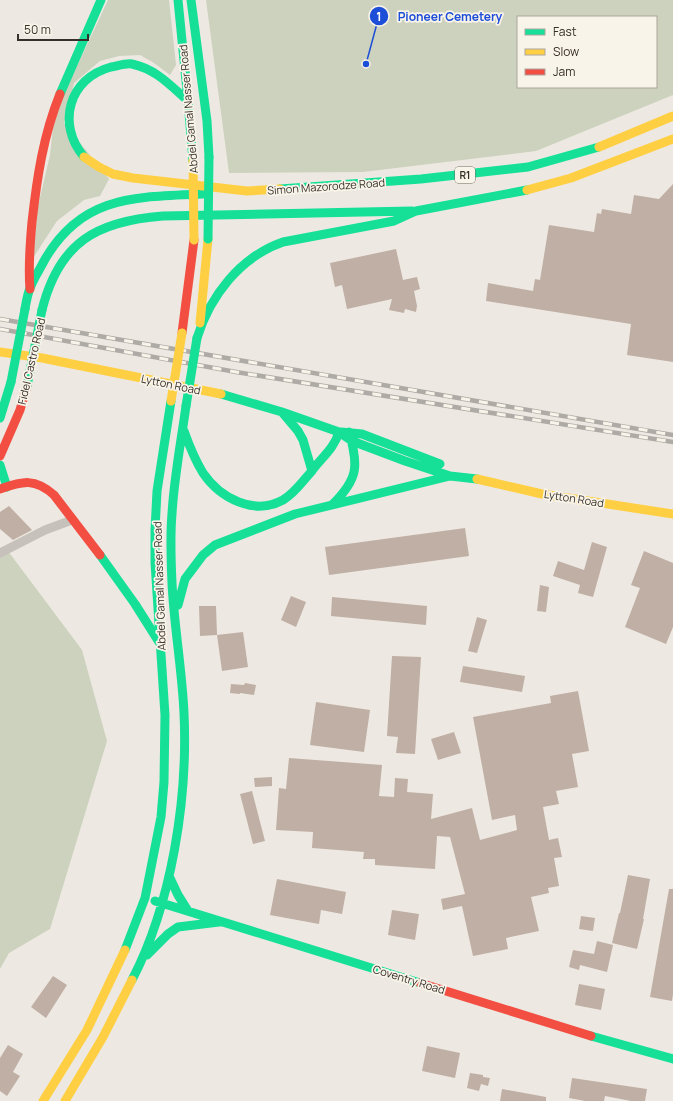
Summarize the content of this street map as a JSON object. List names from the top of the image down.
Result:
{
  "streets": {
    "main road": [
      "Abdel Gamal Nasser Road",
      "R1",
      "Simon Mazorodze Road",
      "Fidel Castro Road",
      "Lytton Road",
      "Coventry Road"
    ]
  },
  "crossings": [
    ["Abdel Gamal Nasser Road", "Coventry Road"],
    ["R1", "Fidel Castro Road"],
    ["Simon Mazorodze Road", "Fidel Castro Road"]
  ],
  "places": ["Pioneer Cemetery"],
  "legend": ["Fast", "Slow", "Jam"],
  "scale_bar": "50 m"
}
